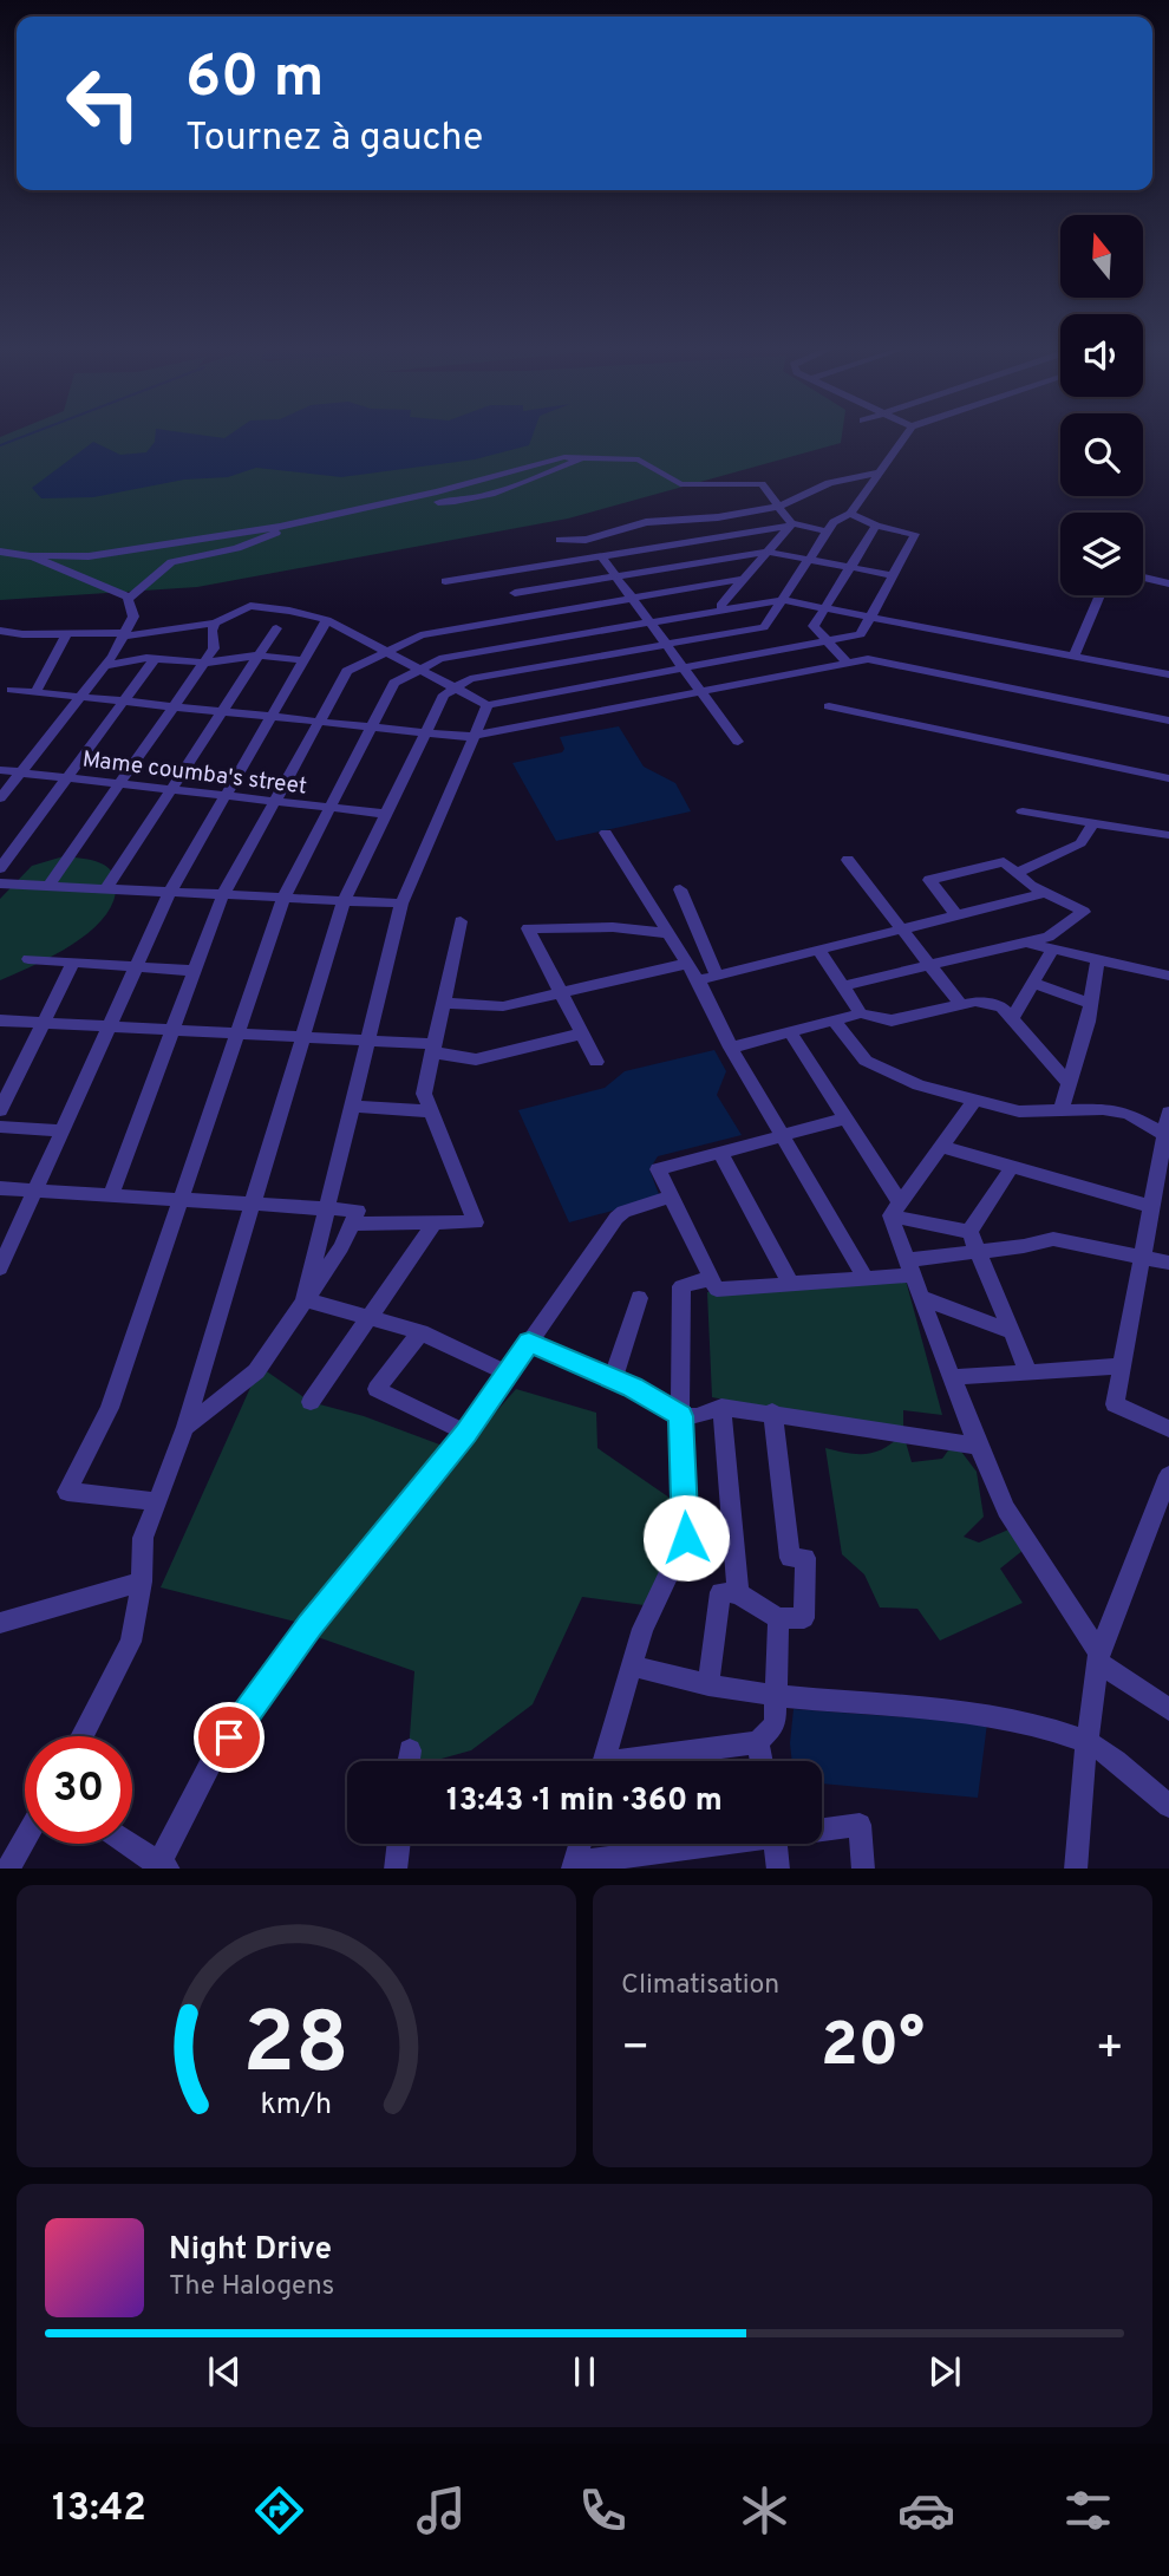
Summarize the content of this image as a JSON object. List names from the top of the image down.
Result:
{
  "streets": {
    "street": ["Mame coumba's street"]
  },
  "north": "top",
  "page": {
    "turn": ["60 m", "Tournez à gauche"],
    "limit": "30",
    "trip": "13:43 · 1 min · 360 m",
    "tile": "Climatisation",
    "heat": ["−", "20°", "+"],
    "song": ["Night Drive", "The Halogens"],
    "tabs": "13:42",
    "gauge": ["28", "km/h"]
  }
}
